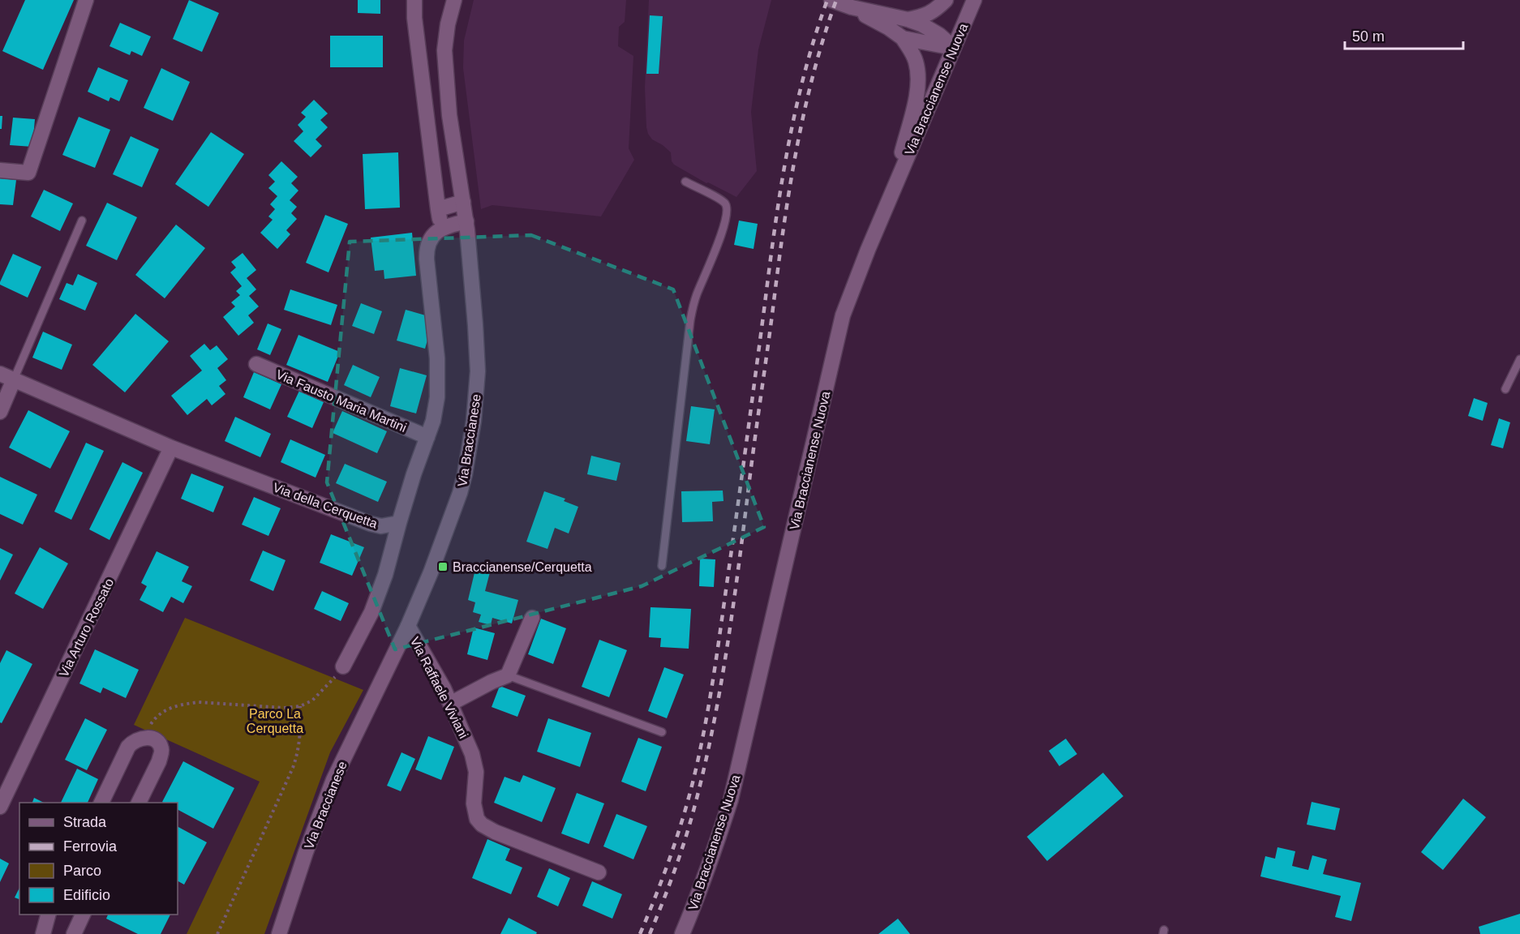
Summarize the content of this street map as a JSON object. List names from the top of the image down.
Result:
{
  "streets": {
    "street": [
      "Via Braccianense Nuova",
      "Via Fausto Maria Martini",
      "Via Braccianese",
      "Via della Cerquetta",
      "Via Arturo Rossato",
      "Via Raffaele Viviani"
    ]
  },
  "crossings": [
    ["Via Braccianese", "Via Raffaele Viviani"],
    ["Via della Cerquetta", "Via Arturo Rossato"]
  ],
  "parks": ["Parco La Cerquetta"],
  "places": {
    "transit": ["Braccianense/Cerquetta"]
  },
  "legend": [
    "Strada",
    "Ferrovia",
    "Parco",
    "Edificio"
  ],
  "scale_bar": "50 m"
}
